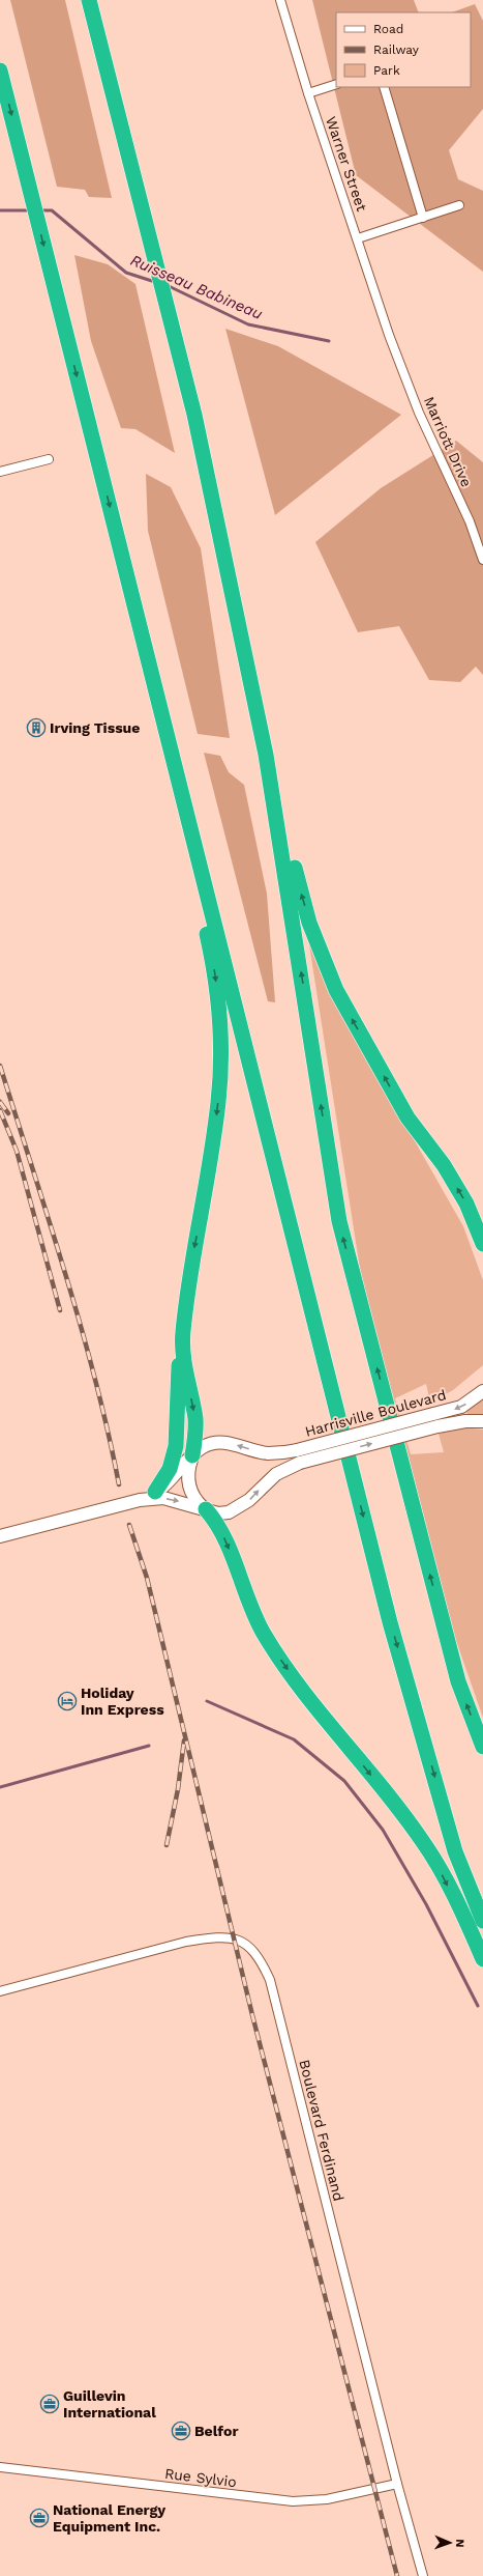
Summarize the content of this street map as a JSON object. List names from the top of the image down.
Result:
{
  "streets": {
    "main road": ["Harrisville Boulevard"],
    "street": [
      "Warner Street",
      "Marriott Drive",
      "Boulevard Ferdinand",
      "Rue Sylvio"
    ]
  },
  "crossings": [
    ["Warner Street", "Marriott Drive"],
    ["Boulevard Ferdinand", "Rue Sylvio"]
  ],
  "water": ["Ruisseau Babineau"],
  "places": {
    "building": ["Irving Tissue"],
    "hotel": ["Holiday Inn Express"],
    "office": ["Guillevin International", "Belfor", "National Energy Equipment Inc."]
  },
  "legend": ["Road", "Railway", "Park"],
  "north": "right"
}
